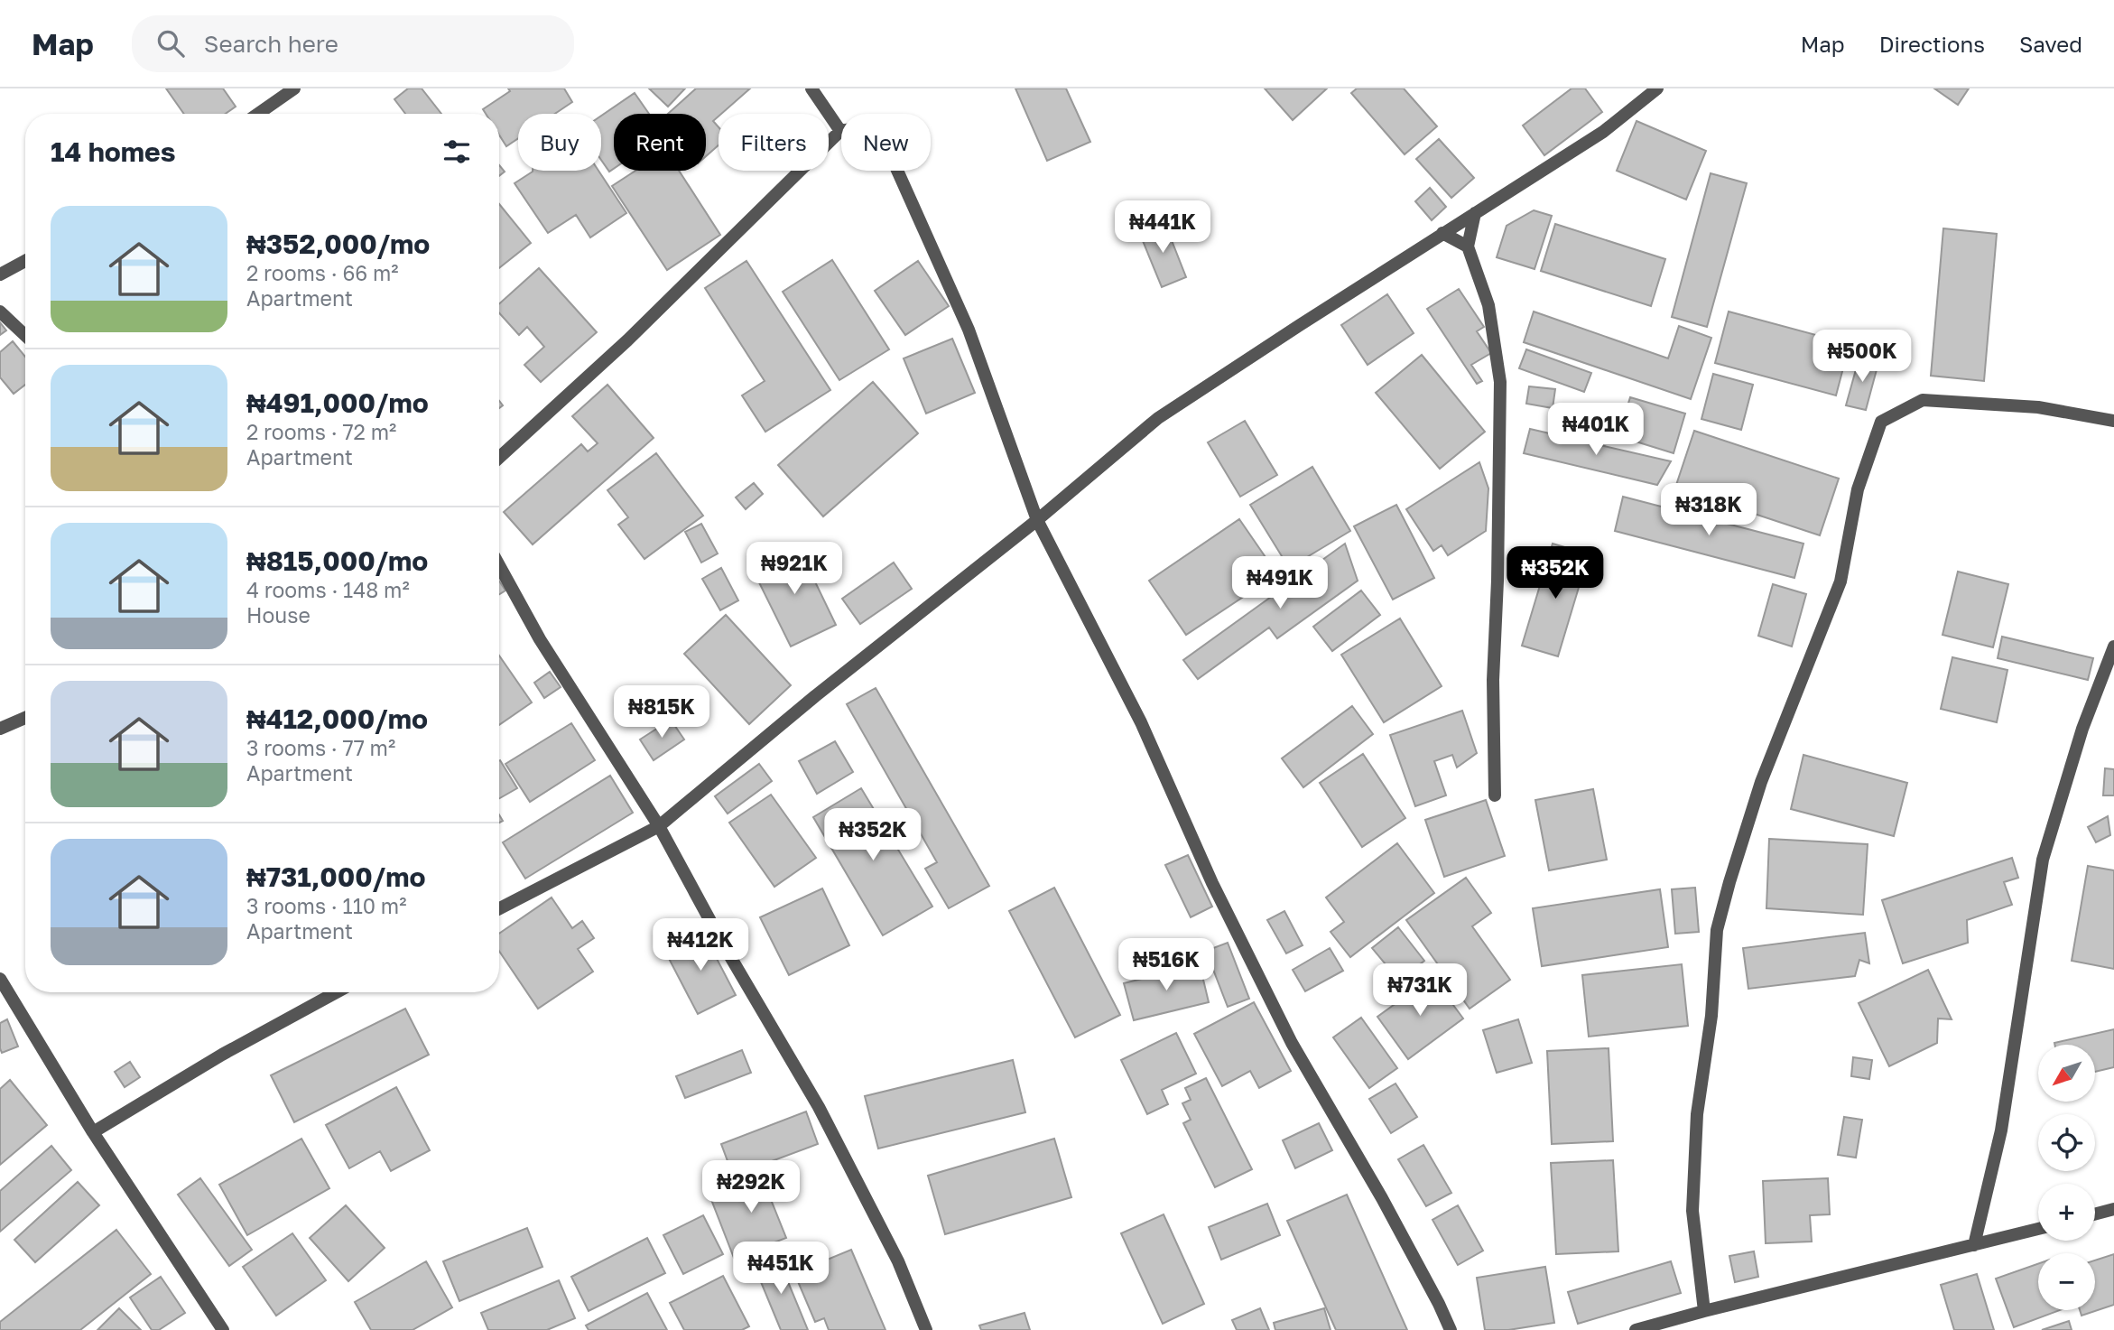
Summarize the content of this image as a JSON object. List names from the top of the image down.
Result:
{
  "north": "bottom left",
  "page": {
    "header": "Map",
    "search": "Search here",
    "nav": ["Map", "Directions", "Saved"],
    "chip": [
      "Buy",
      "Rent",
      "Filters",
      "New"
    ],
    "heading": "14 homes",
    "list": [
      {
        "name": "₦352,000/mo",
        "note": "2 rooms · 66 m² · Apartment"
      },
      {
        "name": "₦491,000/mo",
        "note": "2 rooms · 72 m² · Apartment"
      },
      {
        "name": "₦815,000/mo",
        "note": "4 rooms · 148 m² · House"
      },
      {
        "name": "₦412,000/mo",
        "note": "3 rooms · 77 m² · Apartment"
      },
      {
        "name": "₦731,000/mo",
        "note": "3 rooms · 110 m² · Apartment"
      }
    ],
    "price": [
      "₦441K",
      "₦500K",
      "₦401K",
      "₦318K",
      "₦921K",
      "₦352K",
      "₦491K",
      "₦815K",
      "₦352K",
      "₦412K",
      "₦516K",
      "₦731K",
      "₦292K",
      "₦451K"
    ],
    "map_buttons": ["+", "−"]
  }
}
